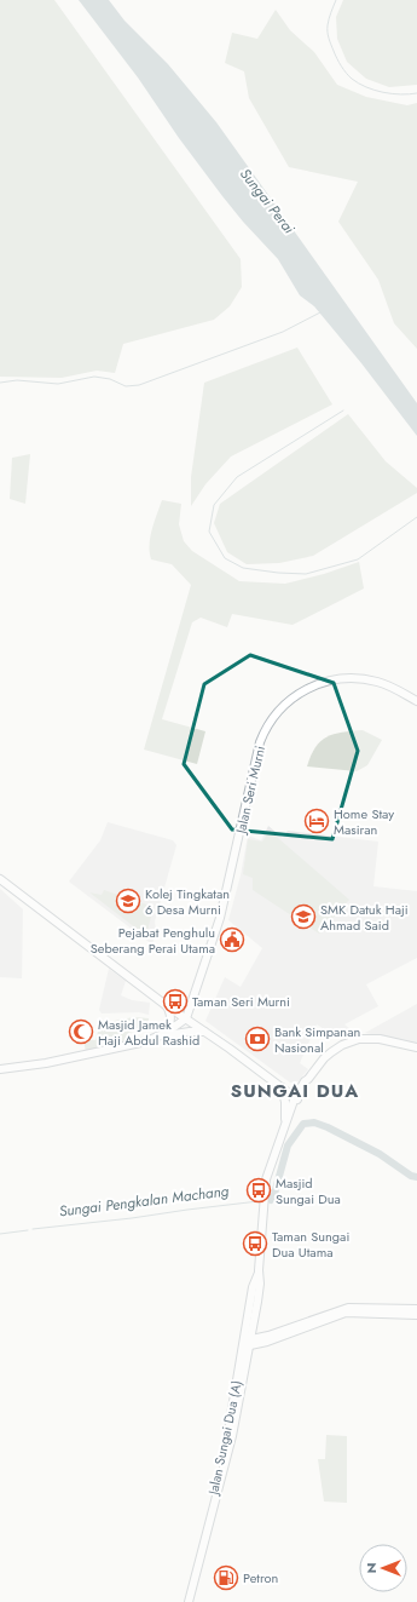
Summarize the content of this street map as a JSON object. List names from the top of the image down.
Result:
{
  "streets": {
    "main road": ["Jalan Seri Murni", "Jalan Sungai Dua (A)"]
  },
  "districts": ["SUNGAI DUA"],
  "water": ["Sungai Perai", "Sungai Pengkalan Machang"],
  "places": {
    "hotel": ["Home Stay Masiran"],
    "school or university": ["Kolej Tingkatan 6 Desa Murni", "SMK Datuk Haji Ahmad Said"],
    "public building": ["Pejabat Penghulu Seberang Perai Utama"],
    "bus stop": ["Taman Seri Murni", "Masjid Sungai Dua", "Taman Sungai Dua Utama"],
    "mosque": ["Masjid Jamek Haji Abdul Rashid"],
    "bank": ["Bank Simpanan Nasional"],
    "fuel station": ["Petron"]
  },
  "north": "left"
}
